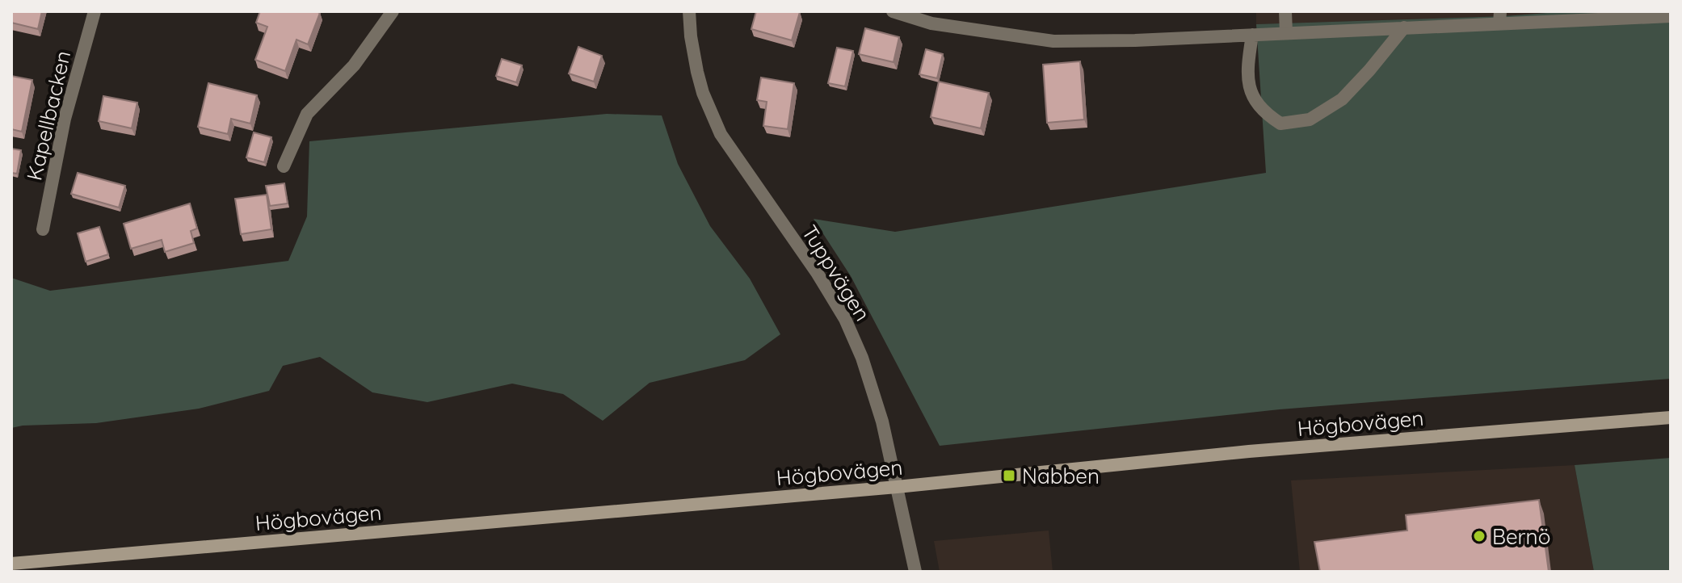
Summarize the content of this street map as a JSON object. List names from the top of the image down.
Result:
{
  "streets": {
    "main road": ["Högbovägen"],
    "street": ["Kapellbacken", "Tuppvägen"]
  },
  "crossings": [
    ["Tuppvägen", "Högbovägen"]
  ],
  "places": {
    "transit": ["Nabben"],
    "other": ["Bernö"]
  }
}
